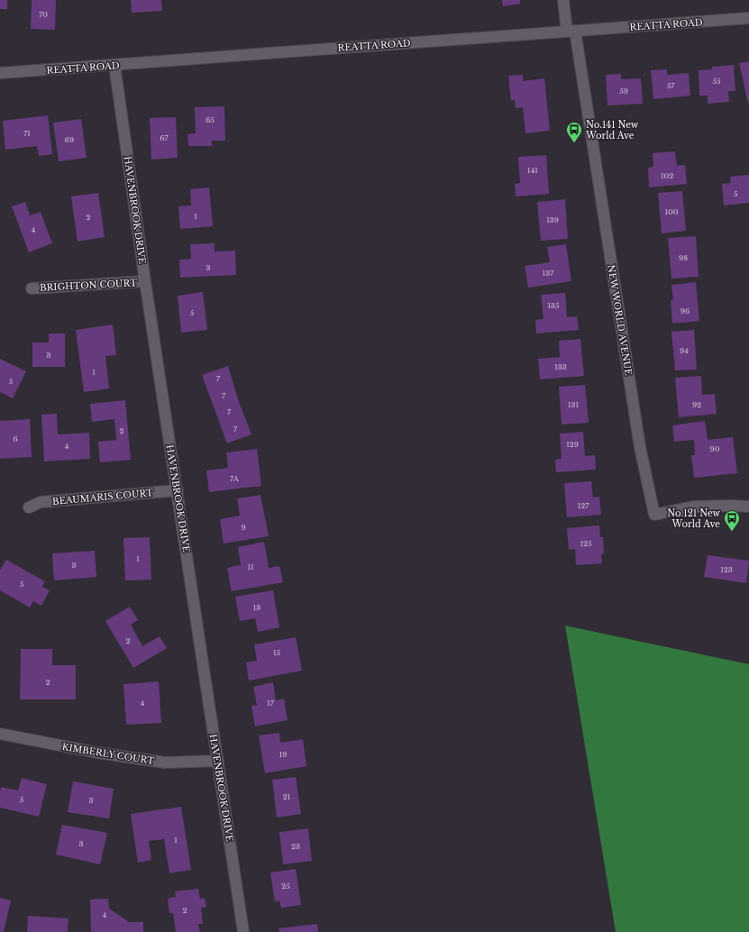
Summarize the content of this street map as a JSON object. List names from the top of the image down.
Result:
{
  "streets": {
    "street": [
      "REATTA ROAD",
      "HAVENBROOK DRIVE",
      "BRIGHTON COURT",
      "NEW WORLD AVENUE",
      "BEAUMARIS COURT",
      "KIMBERLY COURT"
    ]
  },
  "crossings": [
    ["REATTA ROAD", "HAVENBROOK DRIVE"],
    ["REATTA ROAD", "NEW WORLD AVENUE"],
    ["HAVENBROOK DRIVE", "BRIGHTON COURT"],
    ["HAVENBROOK DRIVE", "BEAUMARIS COURT"],
    ["HAVENBROOK DRIVE", "KIMBERLY COURT"]
  ],
  "places": {
    "bus stop": ["No.141 New World Ave", "No.121 New World Ave"]
  },
  "house_numbers": [
    "70",
    "55",
    "57",
    "59",
    "65",
    "71",
    "67",
    "69",
    "141",
    "102",
    "5",
    "100",
    "1",
    "2",
    "139",
    "4",
    "98",
    "3",
    "137",
    "135",
    "96",
    "5",
    "94",
    "3",
    "133",
    "1",
    "7",
    "5",
    "7",
    "131",
    "92",
    "7",
    "7",
    "2",
    "6",
    "129",
    "4",
    "90",
    "7A",
    "127",
    "9",
    "125",
    "1",
    "3",
    "11",
    "123",
    "5",
    "13",
    "2",
    "15",
    "2",
    "4",
    "17",
    "19",
    "21",
    "5",
    "3",
    "1",
    "3",
    "23",
    "25",
    "2",
    "4"
  ]
}
